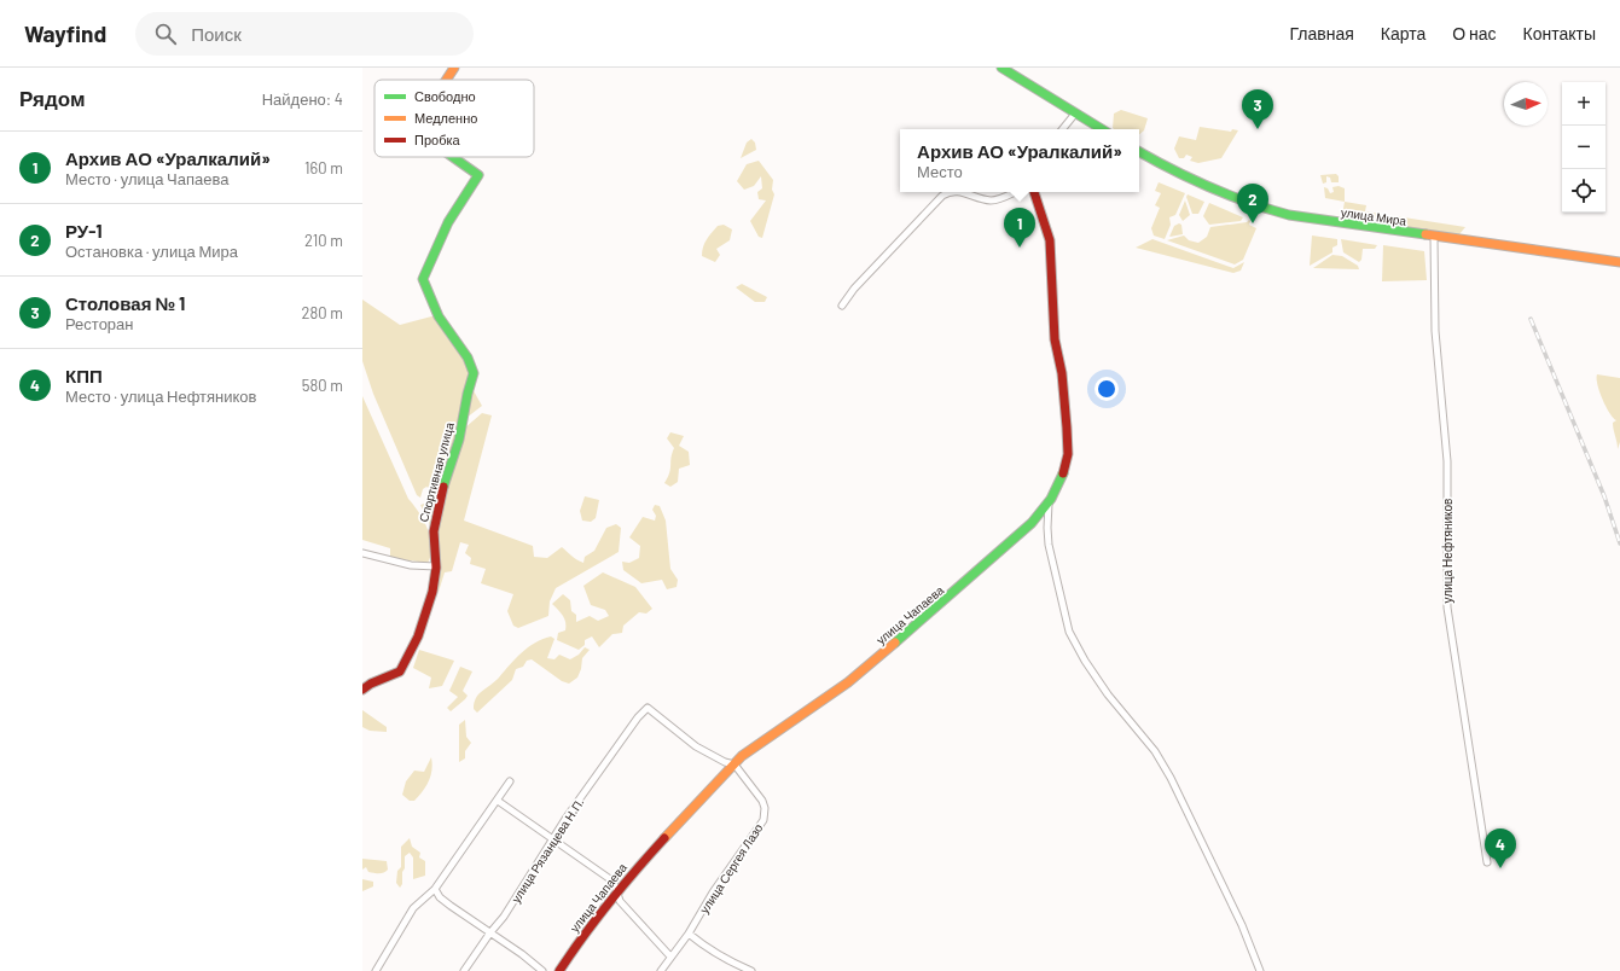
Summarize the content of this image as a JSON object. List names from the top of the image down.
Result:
{
  "streets": {
    "main road": ["улица Мира", "Спортивная улица", "улица Чапаева"],
    "street": ["улица Нефтяников", "улица Рязанцева Н.П.", "улица Сергея Лазо"]
  },
  "crossings": [
    ["улица Мира", "улица Нефтяников"],
    ["улица Чапаева", "улица Рязанцева Н.П."],
    ["улица Чапаева", "улица Сергея Лазо"],
    ["улица Рязанцева Н.П.", "улица Сергея Лазо"]
  ],
  "legend": ["Свободно", "Медленно", "Пробка"],
  "north": "right",
  "page": {
    "header": "Wayfind",
    "search": "Поиск",
    "nav": [
      "Главная",
      "Карта",
      "О нас",
      "Контакты"
    ],
    "heading": ["Рядом", "Найдено: 4"],
    "map_buttons": ["+", "−"],
    "pins": [
      "3",
      "2",
      "1",
      "4"
    ],
    "popup": ["Архив АО «Уралкалий»", "Место"],
    "list": [
      {
        "mark": "1",
        "name": "Архив АО «Уралкалий»",
        "note": "Место · улица Чапаева",
        "value": "160 m"
      },
      {
        "mark": "2",
        "name": "РУ-1",
        "note": "Остановка · улица Мира",
        "value": "210 m"
      },
      {
        "mark": "3",
        "name": "Столовая № 1",
        "note": "Ресторан",
        "value": "280 m"
      },
      {
        "mark": "4",
        "name": "КПП",
        "note": "Место · улица Нефтяников",
        "value": "580 m"
      }
    ]
  }
}
